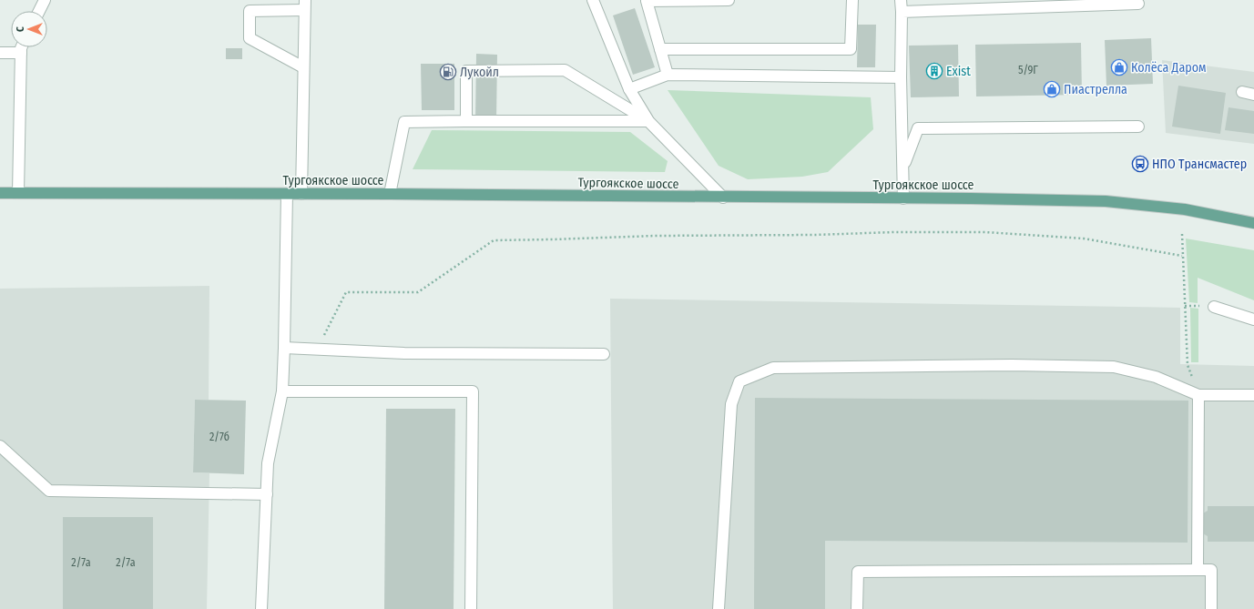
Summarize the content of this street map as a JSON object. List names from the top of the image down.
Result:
{
  "streets": {
    "main road": ["Тургоякское шоссе"]
  },
  "places": {
    "shop": ["Колёса Даром", "Пиастрелла"],
    "building": ["Exist"],
    "fuel station": ["Лукойл"],
    "bus stop": ["НПО Трансмастер"]
  },
  "house_numbers": [
    "5/9Г",
    "2/7б",
    "2/7а",
    "2/7а"
  ],
  "north": "left"
}
